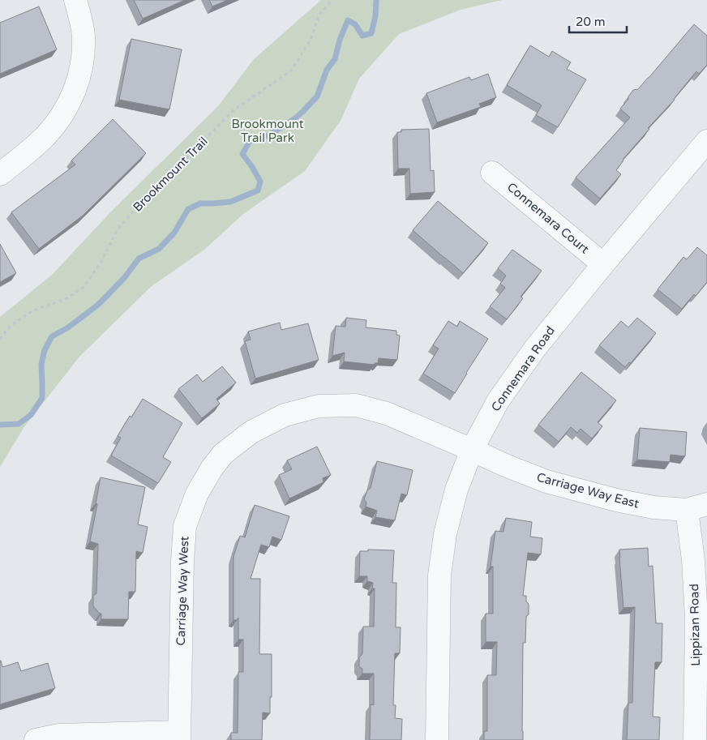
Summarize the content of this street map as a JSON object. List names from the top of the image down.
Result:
{
  "streets": {
    "street": [
      "Connemara Court",
      "Connemara Road",
      "Carriage Way East",
      "Carriage Way West",
      "Lippizan Road"
    ],
    "path": ["Brookmount Trail"]
  },
  "crossings": [
    ["Connemara Court", "Connemara Road"],
    ["Connemara Road", "Carriage Way East"],
    ["Connemara Road", "Carriage Way West"],
    ["Carriage Way East", "Carriage Way West"],
    ["Carriage Way East", "Lippizan Road"]
  ],
  "parks": ["Brookmount Trail Park"],
  "scale_bar": "20 m"
}
